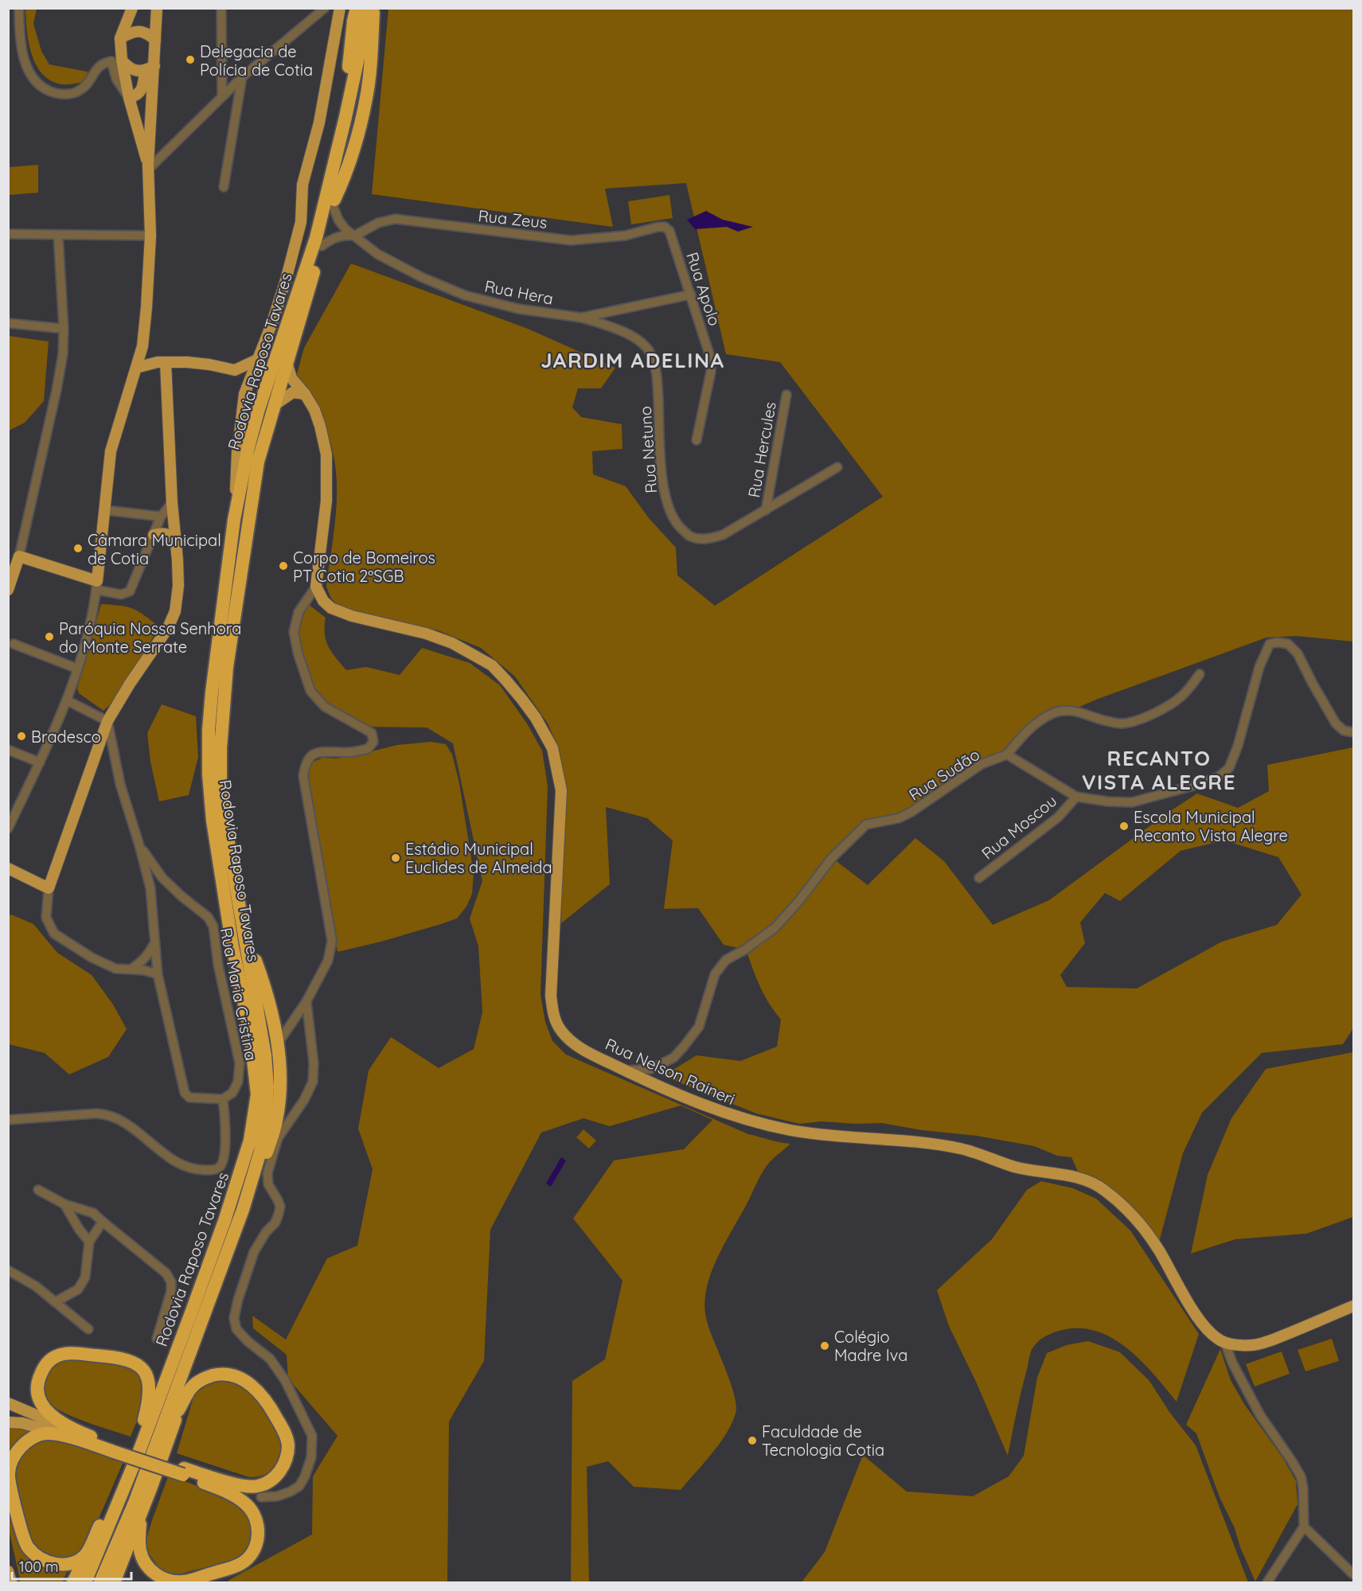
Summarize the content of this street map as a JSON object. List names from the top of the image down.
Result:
{
  "streets": {
    "highway": ["Rodovia Raposo Tavares"],
    "main road": ["Rua Nelson Raineri"],
    "street": [
      "Rua Zeus",
      "Rua Apolo",
      "Rua Hera",
      "Rua Netuno",
      "Rua Hercules",
      "Rua Sudão",
      "Rua Moscou",
      "Rua Maria Cristina"
    ]
  },
  "crossings": [
    ["Rua Zeus", "Rua Apolo"],
    ["Rua Zeus", "Rua Hera"],
    ["Rua Apolo", "Rua Hera"],
    ["Rua Hera", "Rodovia Raposo Tavares"],
    ["Rua Hera", "Rua Netuno"],
    ["Rua Netuno", "Rua Hercules"],
    ["Rua Sudão", "Rua Nelson Raineri"]
  ],
  "districts": ["JARDIM ADELINA", "RECANTO VISTA ALEGRE"],
  "places": [
    "Delegacia de Polícia de Cotia",
    "Câmara Municipal de Cotia",
    "Corpo de Bomeiros PT Cotia 2ºSGB",
    "Paróquia Nossa Senhora do Monte Serrate",
    "Bradesco",
    "Escola Municipal Recanto Vista Alegre",
    "Estádio Municipal Euclides de Almeida",
    "Colégio Madre Iva",
    "Faculdade de Tecnologia Cotia"
  ],
  "scale_bar": "100 m"
}
